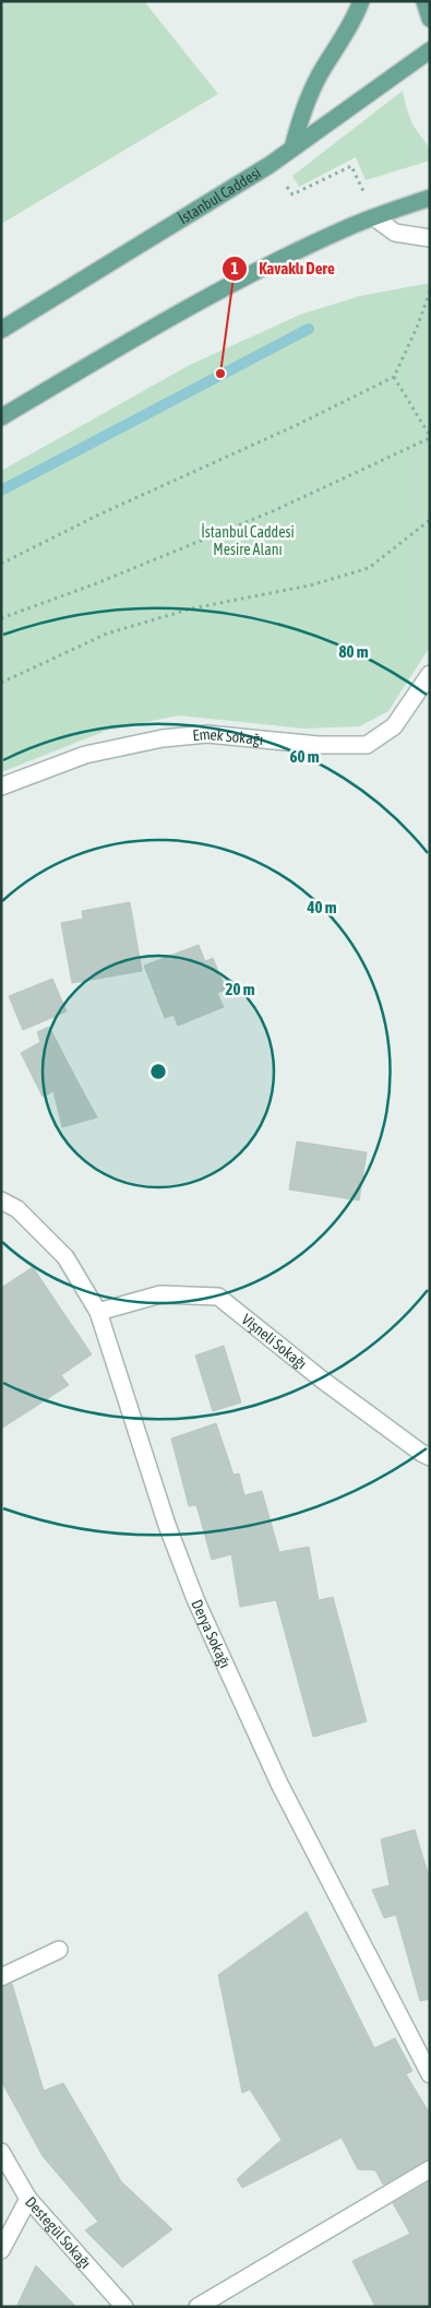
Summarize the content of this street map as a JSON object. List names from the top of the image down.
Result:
{
  "streets": {
    "main road": ["İstanbul Caddesi"],
    "street": [
      "Emek Sokağı",
      "Vişneli Sokağı",
      "Derya Sokağı",
      "Destegül Sokağı"
    ]
  },
  "crossings": [
    ["Vişneli Sokağı", "Derya Sokağı"]
  ],
  "parks": ["İstanbul Caddesi Mesire Alanı"],
  "places": ["Kavaklı Dere"],
  "rings": [
    "80 m",
    "60 m",
    "40 m",
    "20 m"
  ]
}
